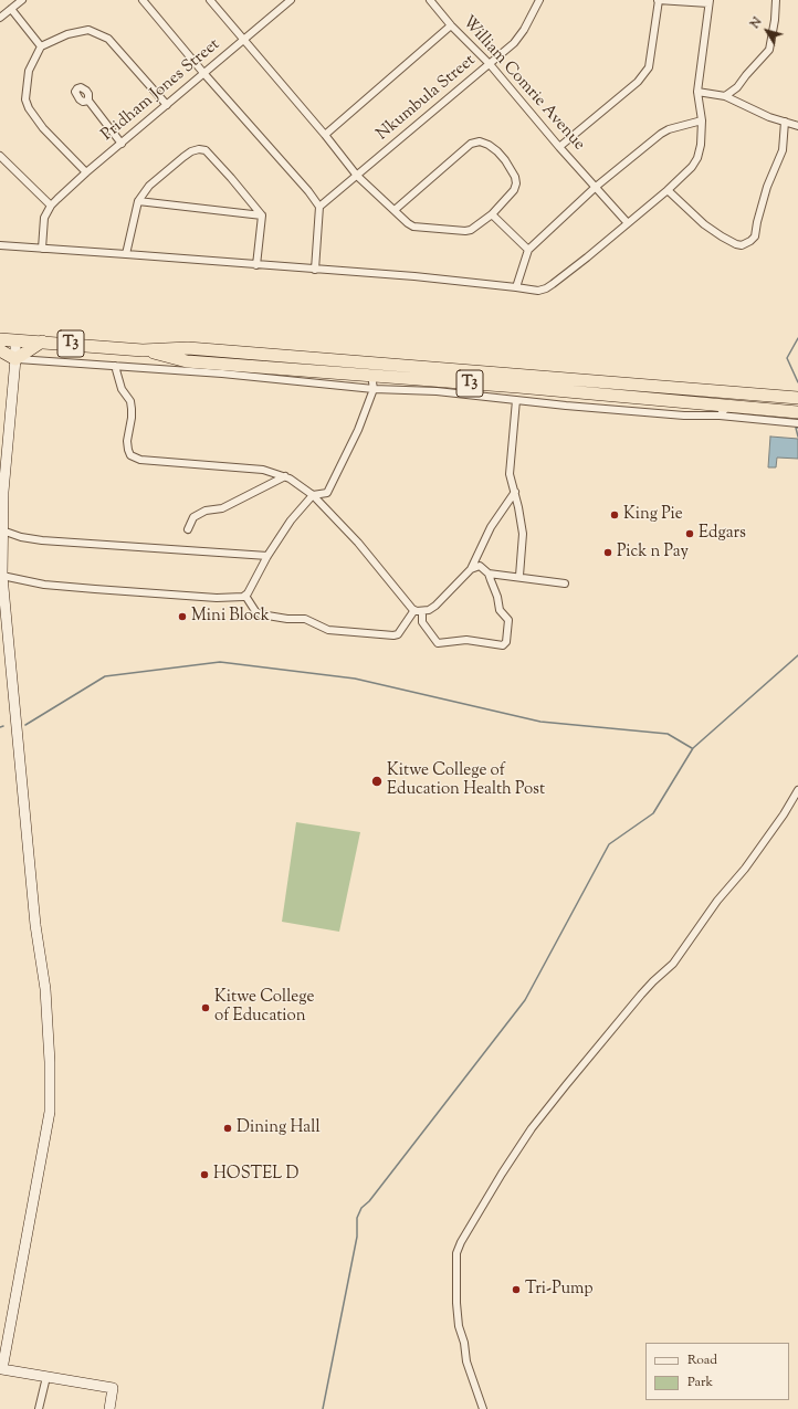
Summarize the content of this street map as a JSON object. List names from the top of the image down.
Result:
{
  "streets": {
    "highway": ["T3"],
    "street": ["William Comrie Avenue", "Pridham Jones Street", "Nkumbula Street"]
  },
  "crossings": [
    ["William Comrie Avenue", "Nkumbula Street"]
  ],
  "places": [
    "King Pie",
    "Edgars",
    "Pick n Pay",
    "Mini Block",
    "Kitwe College of Education Health Post",
    "Kitwe College of Education",
    "Dining Hall",
    "HOSTEL D",
    "Tri-Pump"
  ],
  "legend": ["Road", "Park"],
  "north": "top left"
}
